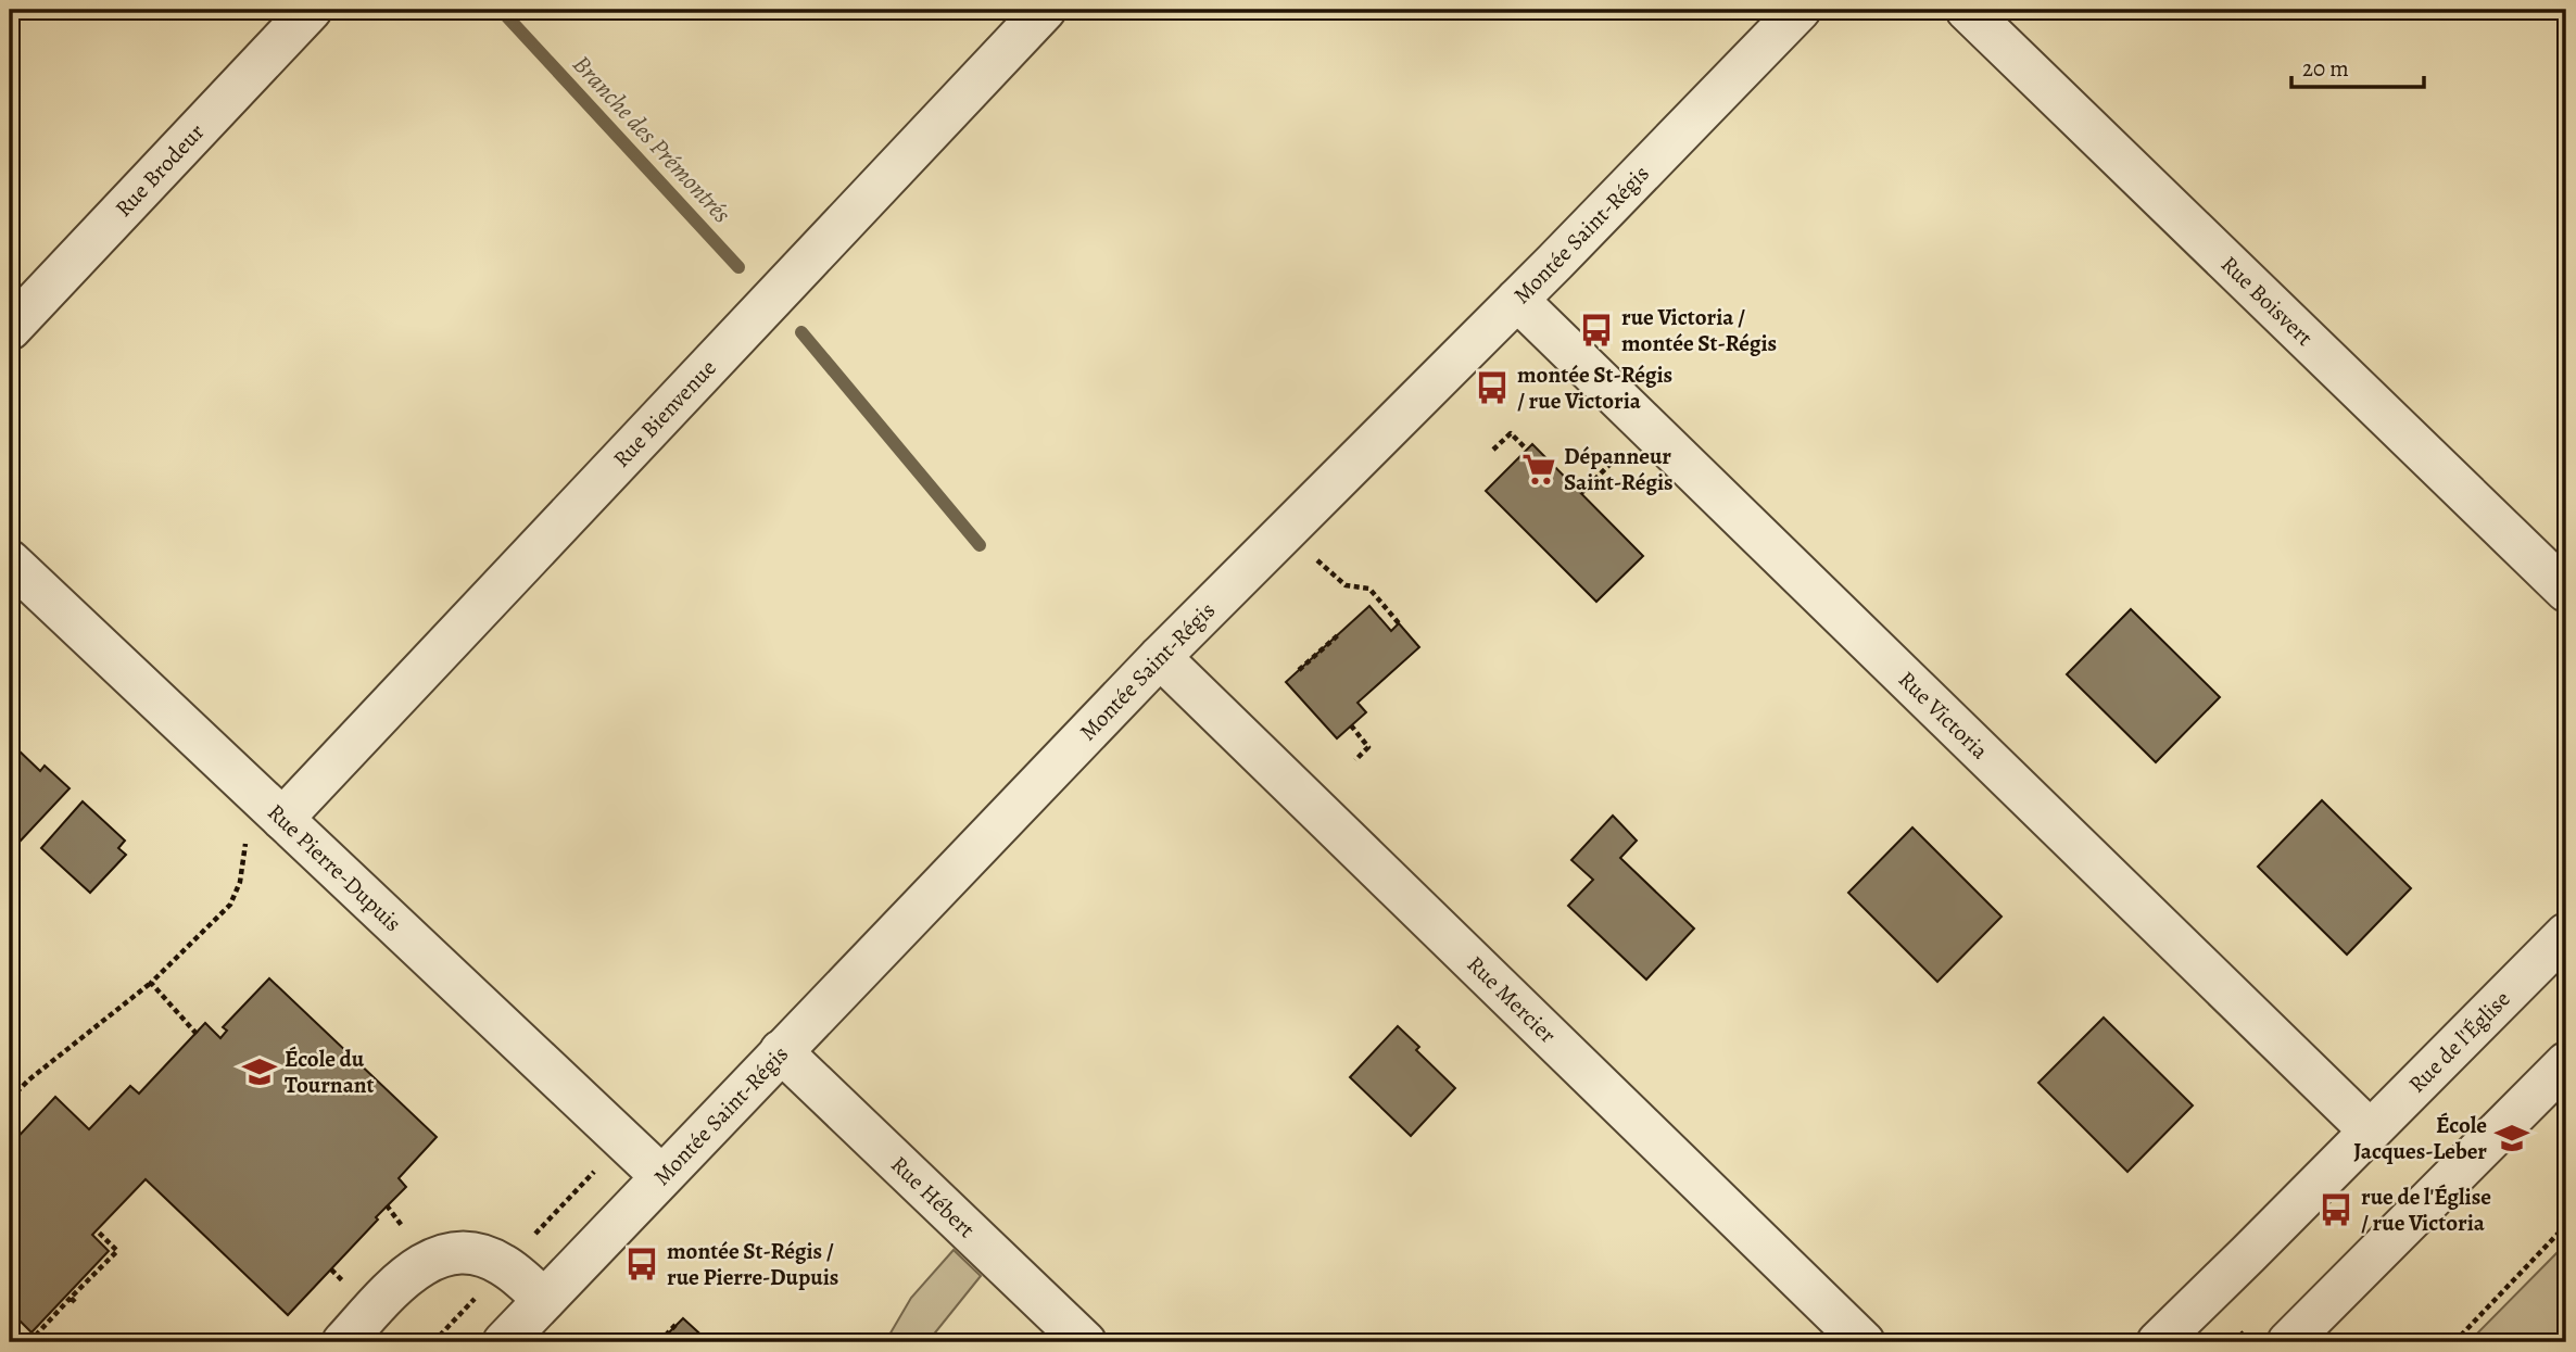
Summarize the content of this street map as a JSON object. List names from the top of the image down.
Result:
{
  "streets": {
    "street": [
      "Rue Brodeur",
      "Montée Saint-Régis",
      "Rue Boisvert",
      "Rue Bienvenue",
      "Rue Victoria",
      "Rue Pierre-Dupuis",
      "Rue Mercier",
      "Rue de l'Église",
      "Rue Hébert"
    ]
  },
  "crossings": [
    ["Montée Saint-Régis", "Rue Victoria"],
    ["Montée Saint-Régis", "Rue Pierre-Dupuis"],
    ["Montée Saint-Régis", "Rue Mercier"],
    ["Montée Saint-Régis", "Rue Hébert"],
    ["Rue Bienvenue", "Rue Pierre-Dupuis"],
    ["Rue Victoria", "Rue de l'Église"]
  ],
  "water": ["Branche des Prémontrés"],
  "places": {
    "bus stop": [
      "rue Victoria / montée St-Régis",
      "montée St-Régis / rue Victoria",
      "rue de l'Église / rue Victoria",
      "montée St-Régis / rue Pierre-Dupuis"
    ],
    "supermarket": ["Dépanneur Saint-Régis"],
    "school or university": ["École du Tournant", "École Jacques-Leber"]
  },
  "scale_bar": "20 m"
}
